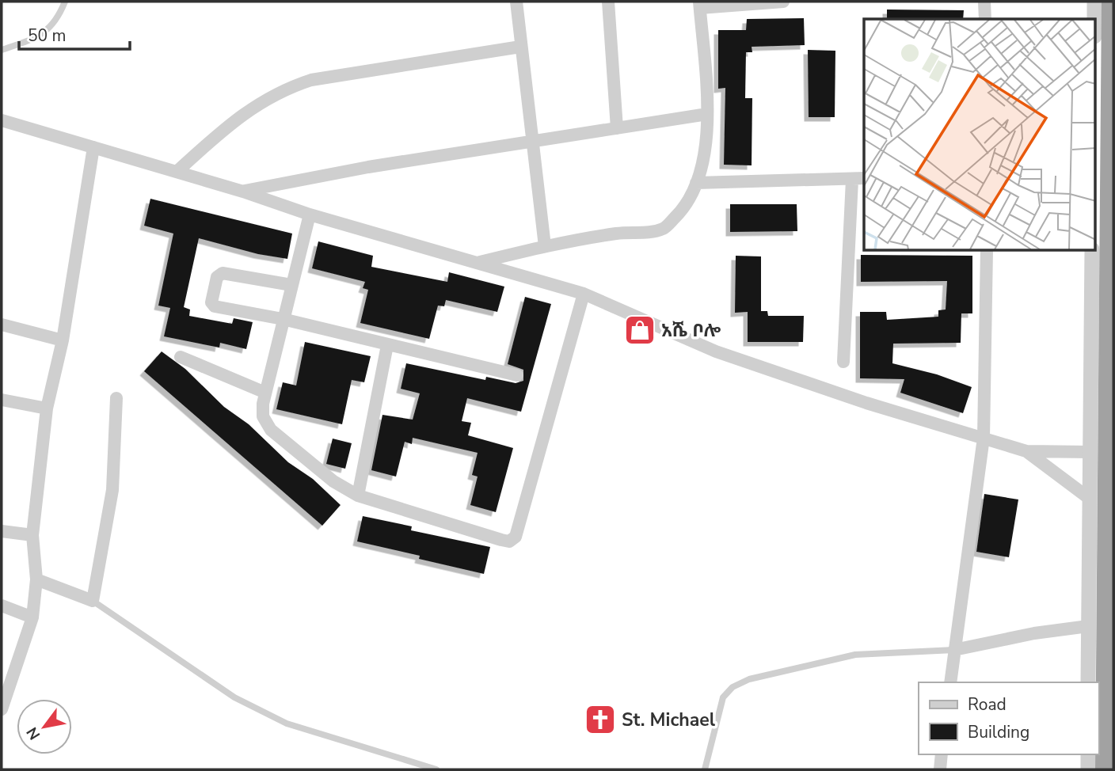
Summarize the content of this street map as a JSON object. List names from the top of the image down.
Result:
{
  "places": {
    "shop": ["አሼ ቦሎ"],
    "church": ["St. Michael"]
  },
  "legend": ["Road", "Building"],
  "scale_bar": "50 m",
  "north": "bottom left"
}
